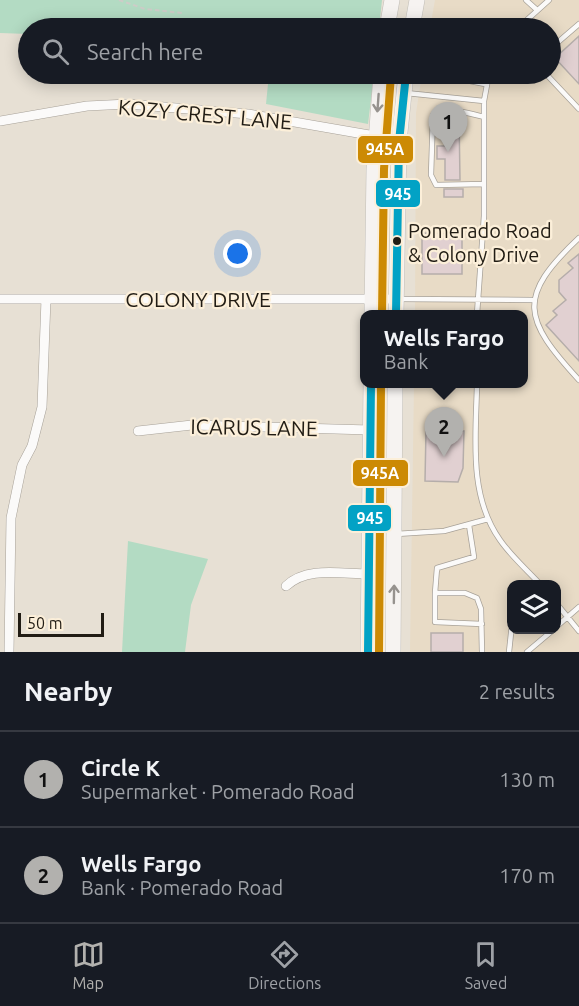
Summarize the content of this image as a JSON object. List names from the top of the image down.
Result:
{
  "streets": {
    "street": ["KOZY CREST LANE", "COLONY DRIVE", "ICARUS LANE"]
  },
  "places": ["Pomerado Road & Colony Drive"],
  "lines": ["transit line 945", "transit line 945A"],
  "scale_bar": "50 m",
  "page": {
    "search": "Search here",
    "pins": ["1", "2"],
    "popup": ["Wells Fargo", "Bank"],
    "scale": "50 m",
    "heading": ["Nearby", "2 results"],
    "list": [
      {
        "mark": "1",
        "name": "Circle K",
        "note": "Supermarket · Pomerado Road",
        "value": "130 m"
      },
      {
        "mark": "2",
        "name": "Wells Fargo",
        "note": "Bank · Pomerado Road",
        "value": "170 m"
      }
    ],
    "nav": ["Map", "Directions", "Saved"]
  }
}
